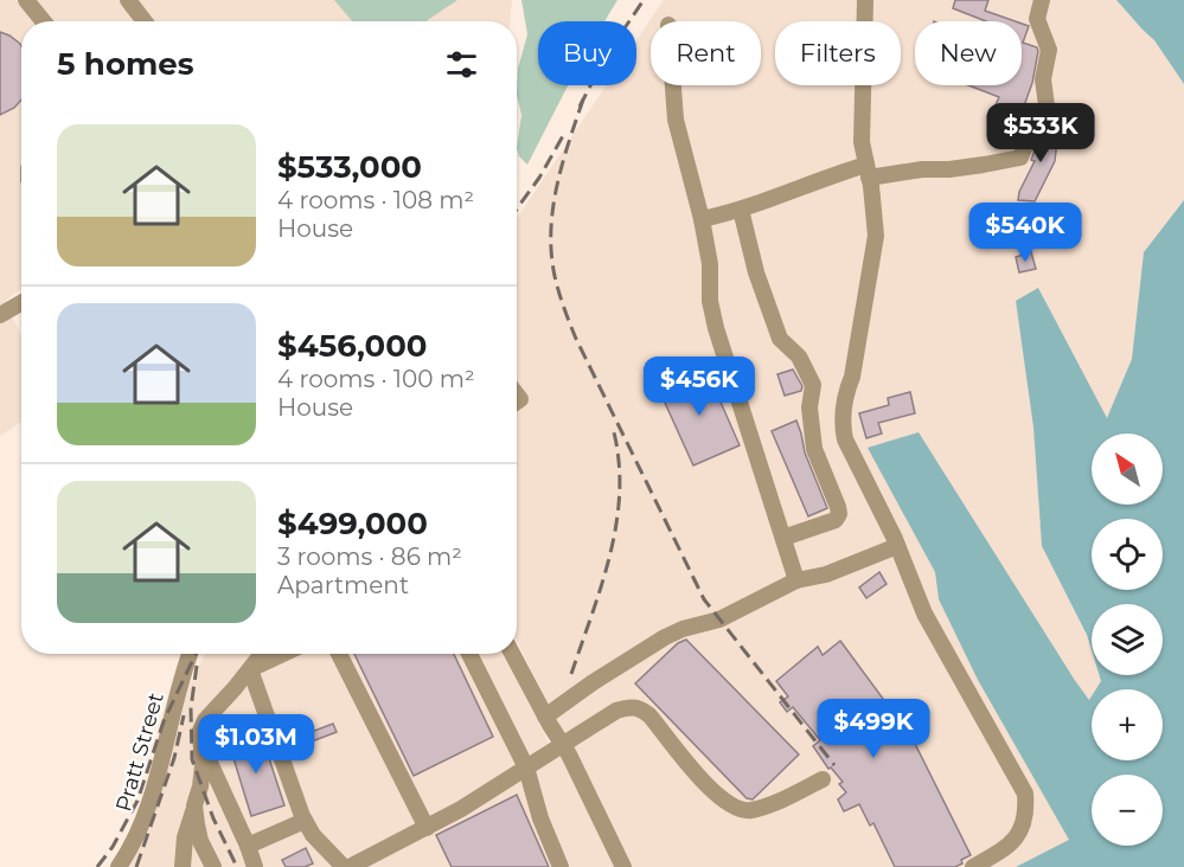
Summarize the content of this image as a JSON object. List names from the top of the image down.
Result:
{
  "streets": {
    "street": ["Pratt Street"]
  },
  "north": "top left",
  "page": {
    "chip": [
      "Buy",
      "Rent",
      "Filters",
      "New"
    ],
    "heading": "5 homes",
    "price": [
      "$533K",
      "$540K",
      "$456K",
      "$499K",
      "$1.03M"
    ],
    "list": [
      {
        "name": "$533,000",
        "note": "4 rooms · 108 m² · House"
      },
      {
        "name": "$456,000",
        "note": "4 rooms · 100 m² · House"
      },
      {
        "name": "$499,000",
        "note": "3 rooms · 86 m² · Apartment"
      }
    ],
    "map_buttons": ["+", "−"]
  }
}
